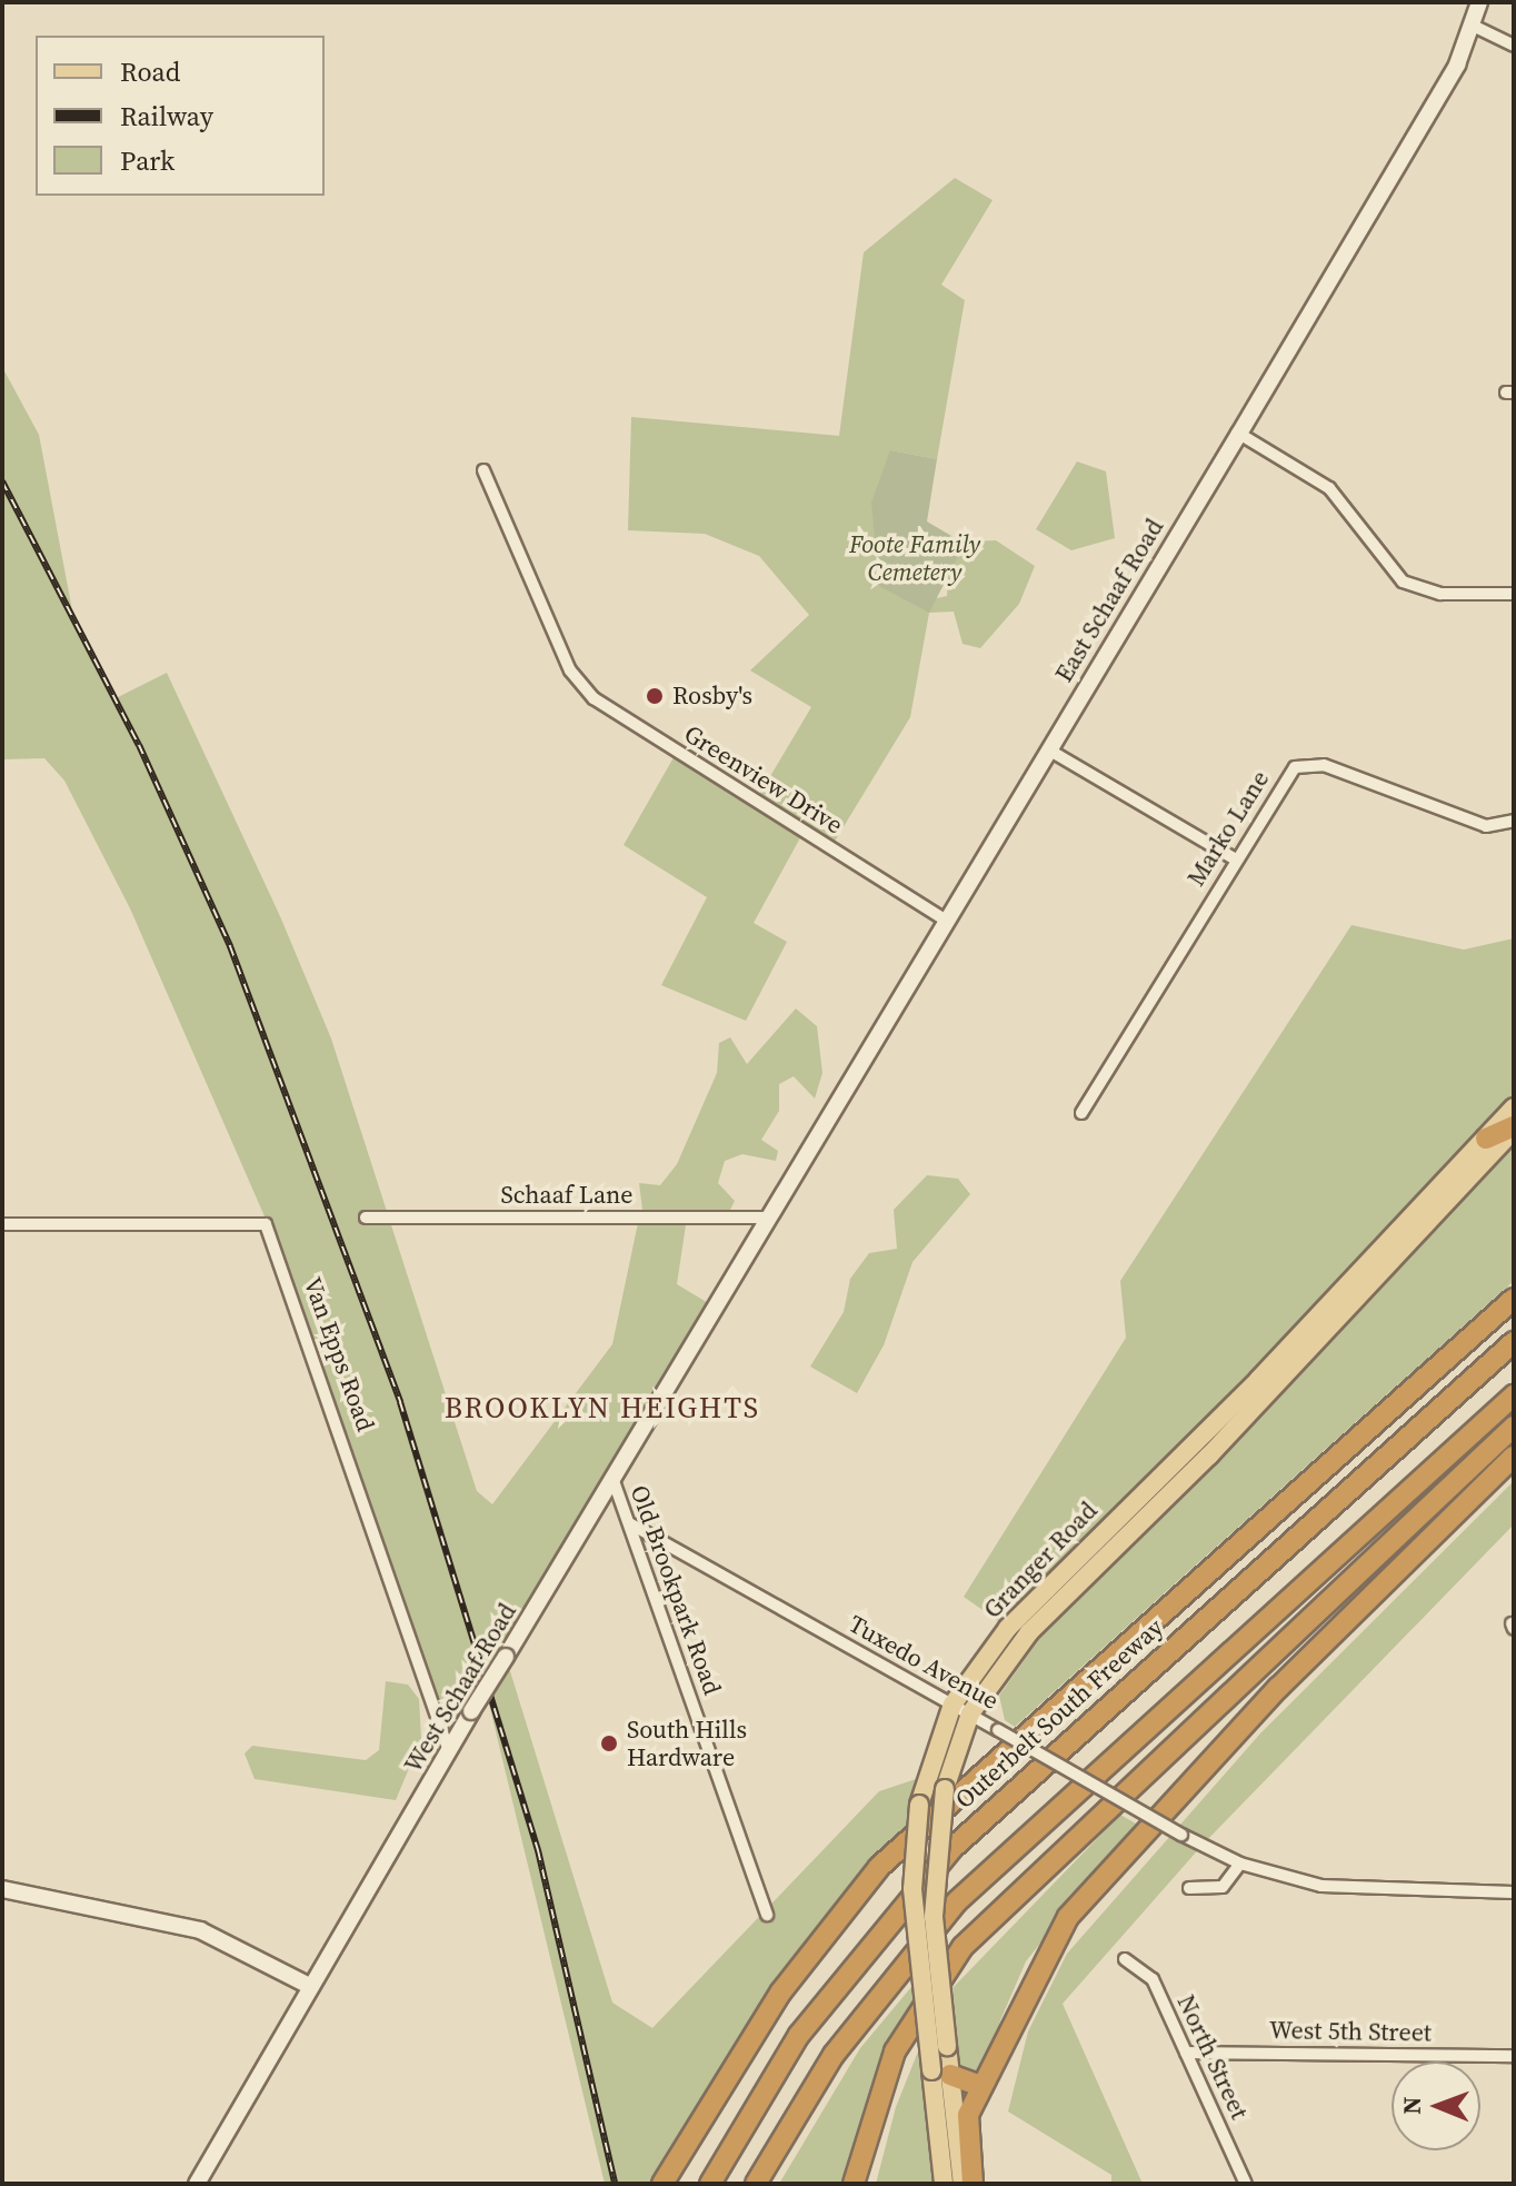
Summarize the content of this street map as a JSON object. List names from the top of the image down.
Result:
{
  "streets": {
    "highway": ["Outerbelt South Freeway"],
    "main road": ["Granger Road"],
    "street": [
      "East Schaaf Road",
      "Greenview Drive",
      "Marko Lane",
      "Schaaf Lane",
      "Van Epps Road",
      "Old Brookpark Road",
      "Tuxedo Avenue",
      "West Schaaf Road",
      "West 5th Street",
      "North Street"
    ]
  },
  "crossings": [
    ["East Schaaf Road", "Greenview Drive"],
    ["East Schaaf Road", "Schaaf Lane"],
    ["East Schaaf Road", "West Schaaf Road"],
    ["Schaaf Lane", "West Schaaf Road"],
    ["Van Epps Road", "West Schaaf Road"],
    ["Granger Road", "Tuxedo Avenue"],
    ["Old Brookpark Road", "Tuxedo Avenue"],
    ["Old Brookpark Road", "West Schaaf Road"],
    ["West 5th Street", "North Street"]
  ],
  "districts": ["BROOKLYN HEIGHTS"],
  "parks": ["Foote Family Cemetery"],
  "places": ["Rosby's", "South Hills Hardware"],
  "legend": ["Road", "Railway", "Park"],
  "north": "left"
}
